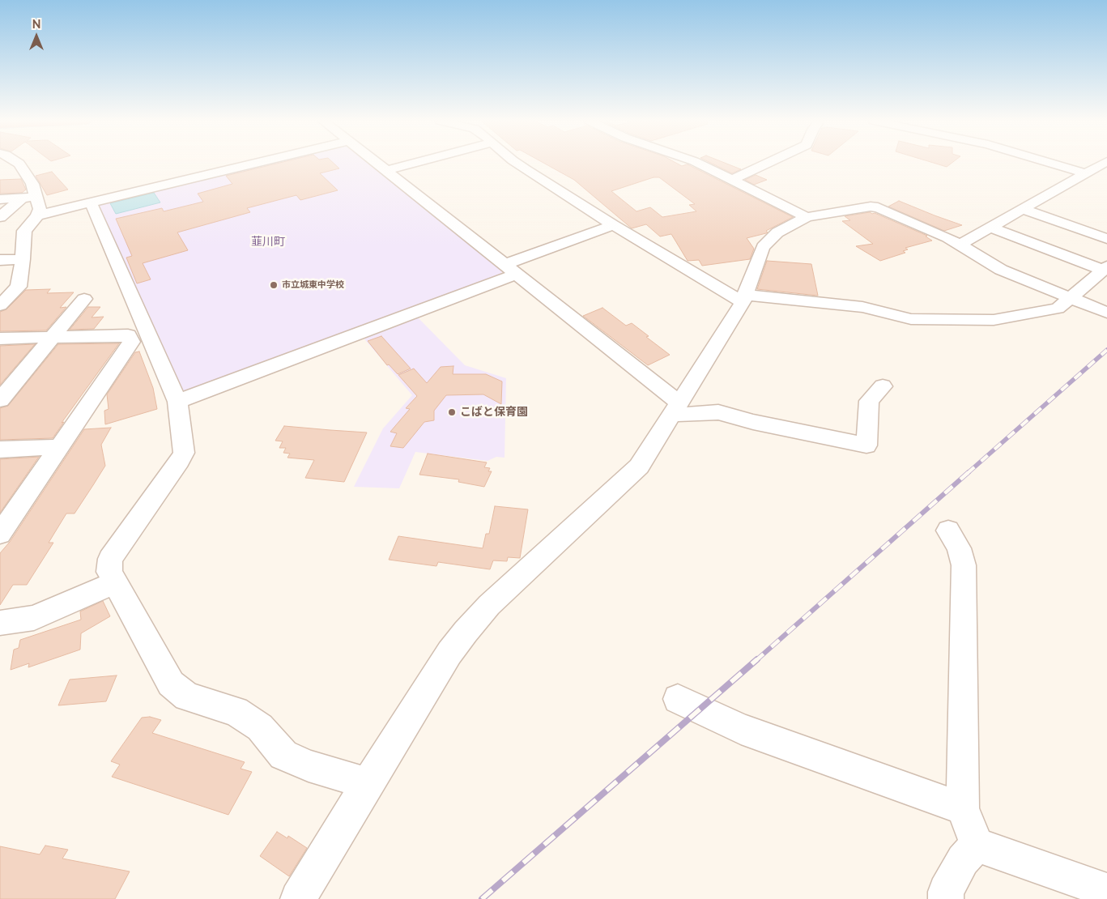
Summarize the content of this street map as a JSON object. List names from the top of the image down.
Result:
{
  "districts": ["韮川町"],
  "places": ["市立城東中学校", "こばと保育園"],
  "north": "top"
}
